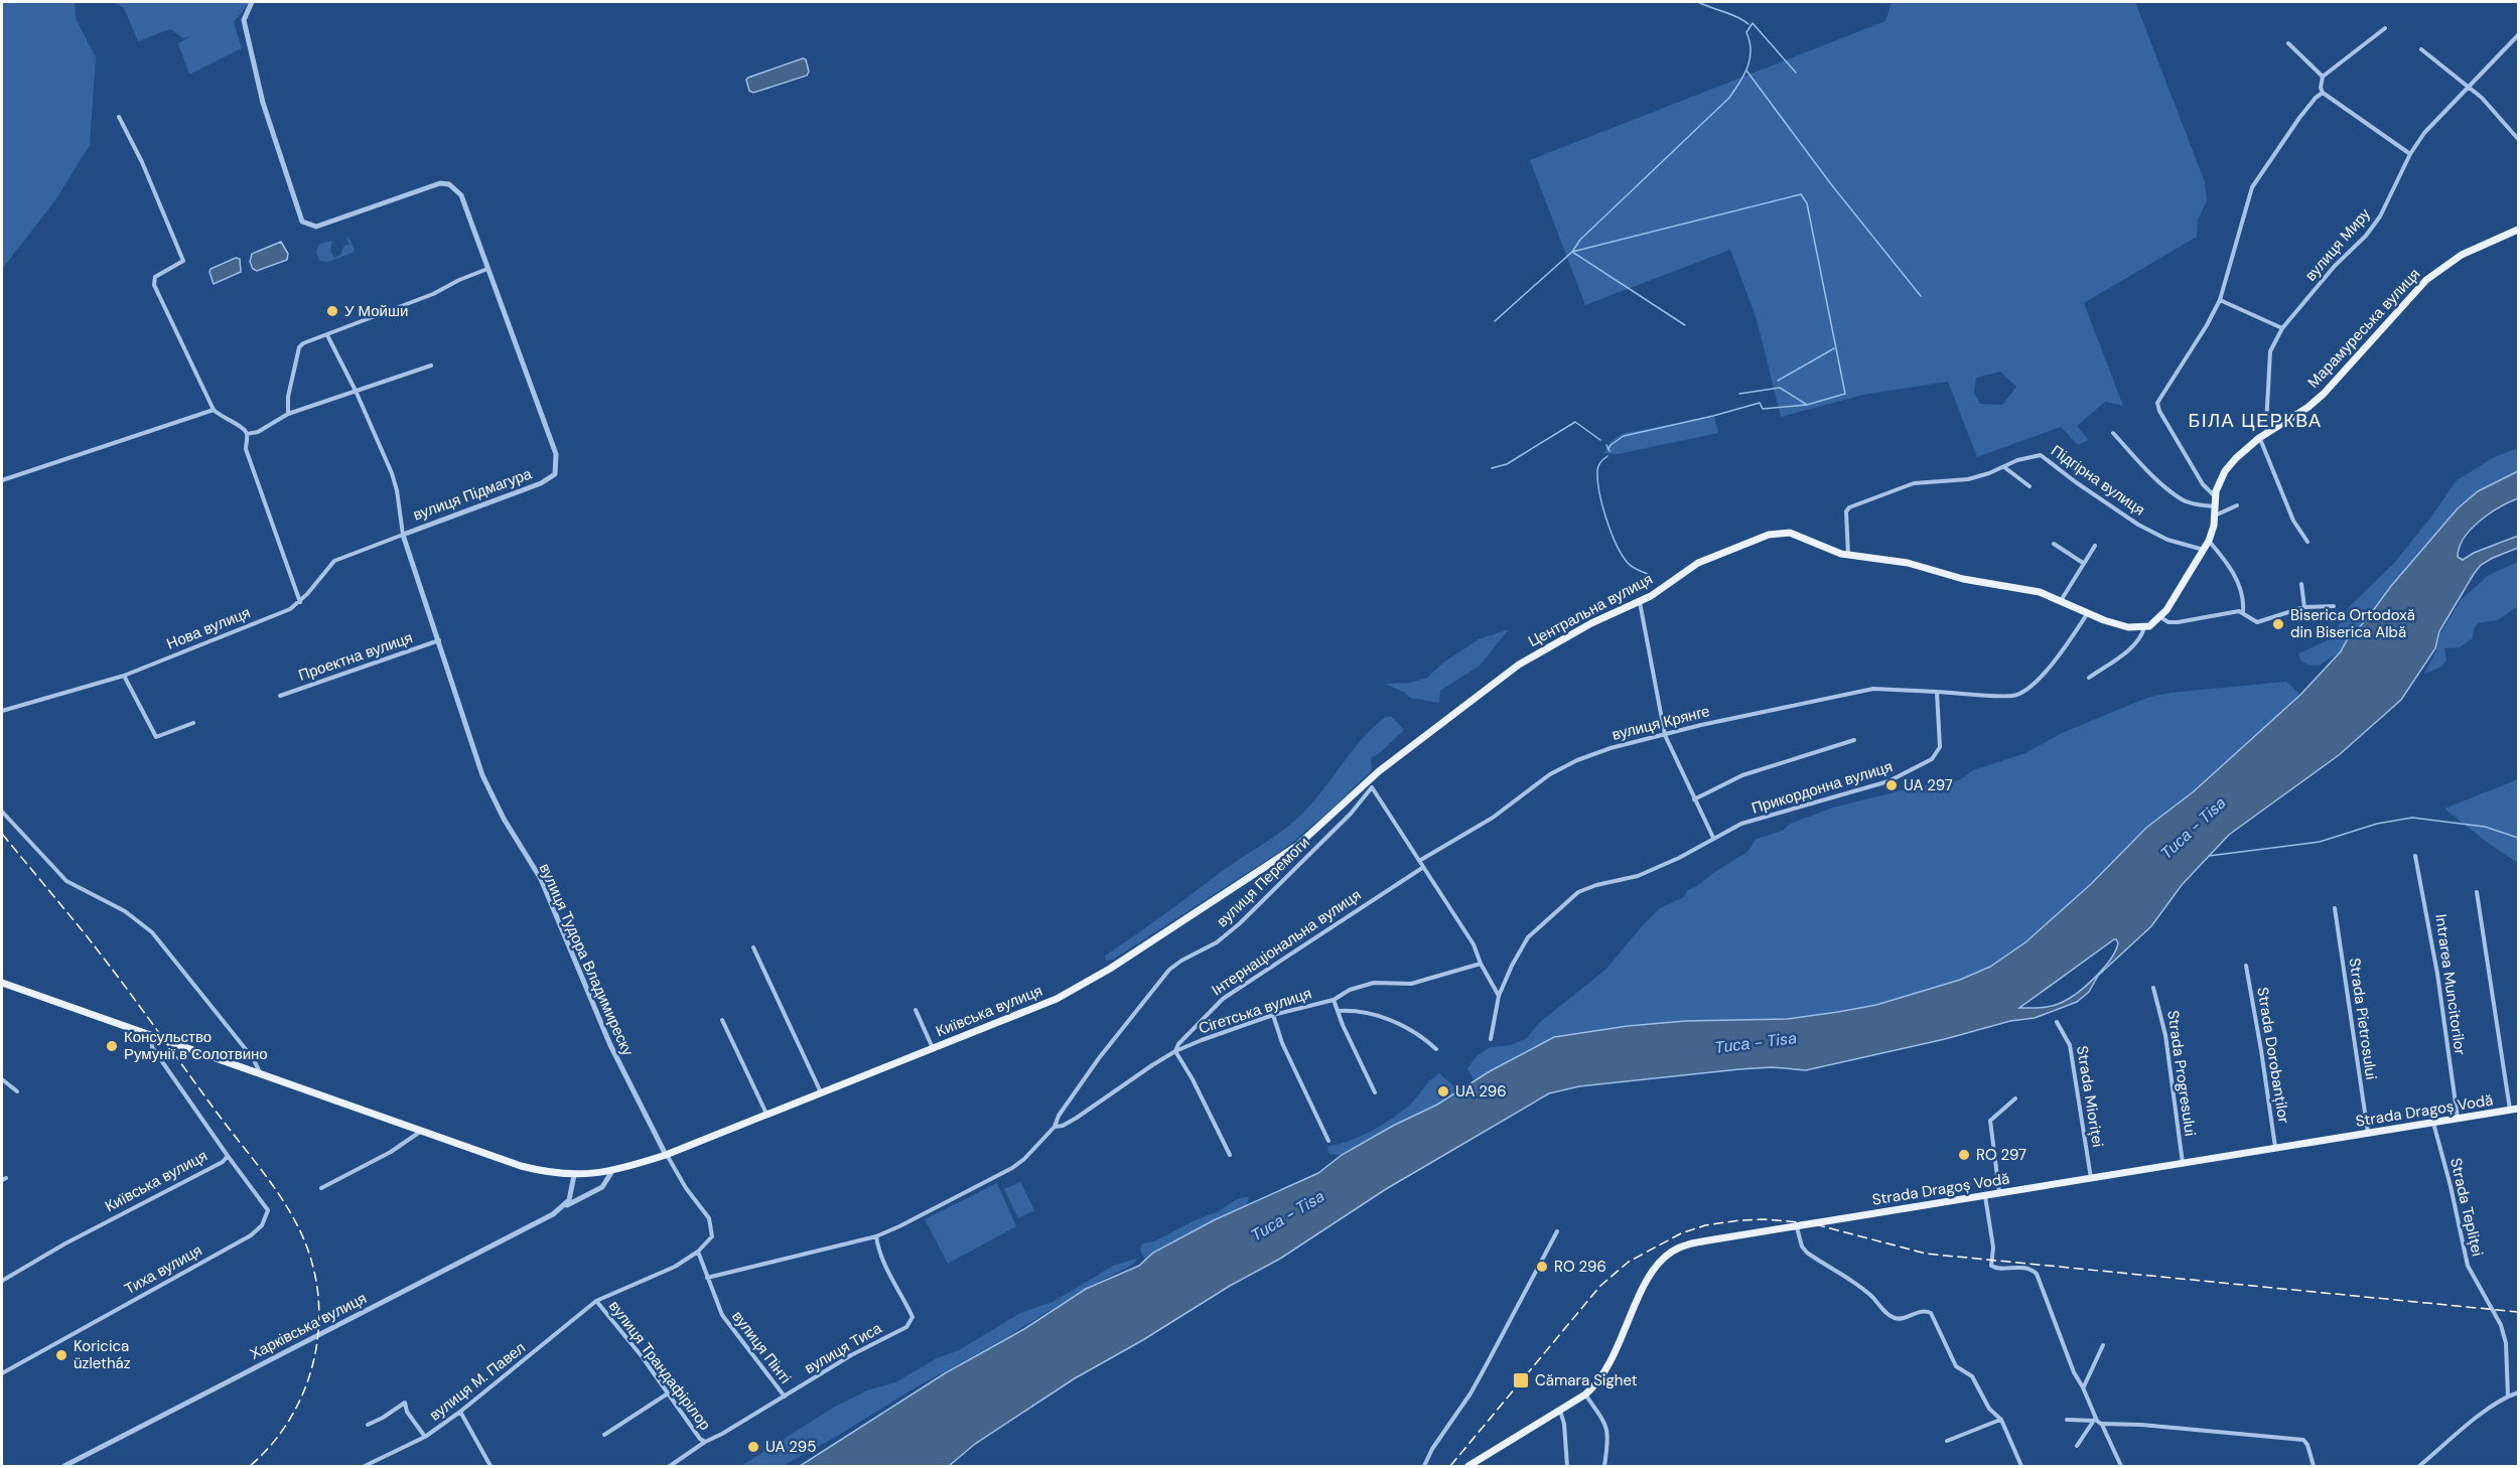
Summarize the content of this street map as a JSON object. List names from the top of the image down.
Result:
{
  "streets": {
    "main road": [
      "Марамуреська вулиця",
      "Центральна вулиця",
      "Київська вулиця",
      "Strada Dragoș Vodă"
    ],
    "street": [
      "вулиця Миру",
      "Підгірна вулиця",
      "вулиця Підмагура",
      "Нова вулиця",
      "Проектна вулиця",
      "вулиця Крянге",
      "Прикордонна вулиця",
      "вулиця Перемоги",
      "Інтернаціональна вулиця",
      "вулиця Тудора Владимиреску",
      "Intrarea Muncitorilor",
      "Сігетська вулиця",
      "Strada Pietrosului",
      "Strada Dorobanților",
      "Strada Progresului",
      "Strada Mioriței",
      "Strada Tepliței",
      "Тиха вулиця",
      "Харківська вулиця",
      "вулиця Пінті",
      "вулиця Тиса",
      "вулиця Трандафірілор",
      "вулиця М. Павел"
    ]
  },
  "crossings": [
    ["вулиця Миру", "Марамуреська вулиця"],
    ["Марамуреська вулиця", "Підгірна вулиця"],
    ["Підгірна вулиця", "Центральна вулиця"],
    ["вулиця Підмагура", "Нова вулиця"],
    ["вулиця Підмагура", "вулиця Тудора Владимиреску"],
    ["Центральна вулиця", "вулиця Перемоги"],
    ["Центральна вулиця", "Київська вулиця"],
    ["Нова вулиця", "вулиця Тудора Владимиреску"],
    ["Проектна вулиця", "вулиця Тудора Владимиреску"],
    ["вулиця Крянге", "Прикордонна вулиця"],
    ["вулиця Перемоги", "Київська вулиця"],
    ["вулиця Перемоги", "Сігетська вулиця"],
    ["Інтернаціональна вулиця", "Сігетська вулиця"],
    ["вулиця Тудора Владимиреску", "Київська вулиця"],
    ["Intrarea Muncitorilor", "Strada Dragoș Vodă"],
    ["Київська вулиця", "Тиха вулиця"],
    ["Київська вулиця", "Харківська вулиця"],
    ["Strada Pietrosului", "Strada Dragoș Vodă"],
    ["Strada Dorobanților", "Strada Dragoș Vodă"],
    ["Strada Progresului", "Strada Dragoș Vodă"],
    ["Strada Mioriței", "Strada Dragoș Vodă"],
    ["Strada Dragoș Vodă", "Strada Tepliței"],
    ["вулиця Пінті", "вулиця Тиса"],
    ["вулиця Пінті", "вулиця М. Павел"],
    ["вулиця Тиса", "вулиця Трандафірілор"],
    ["вулиця Трандафірілор", "вулиця М. Павел"]
  ],
  "districts": ["БІЛА ЦЕРКВА"],
  "water": ["Тиса - Tisa"],
  "places": {
    "other": [
      "У Мойши",
      "Biserica Ortodoxă din Biserica Albă",
      "UA 297",
      "Консульство Румунії в Солотвино",
      "UA 296",
      "RO 297",
      "RO 296",
      "Koricica üzletház",
      "UA 295"
    ],
    "transit": ["Cămara Sighet"]
  }
}
